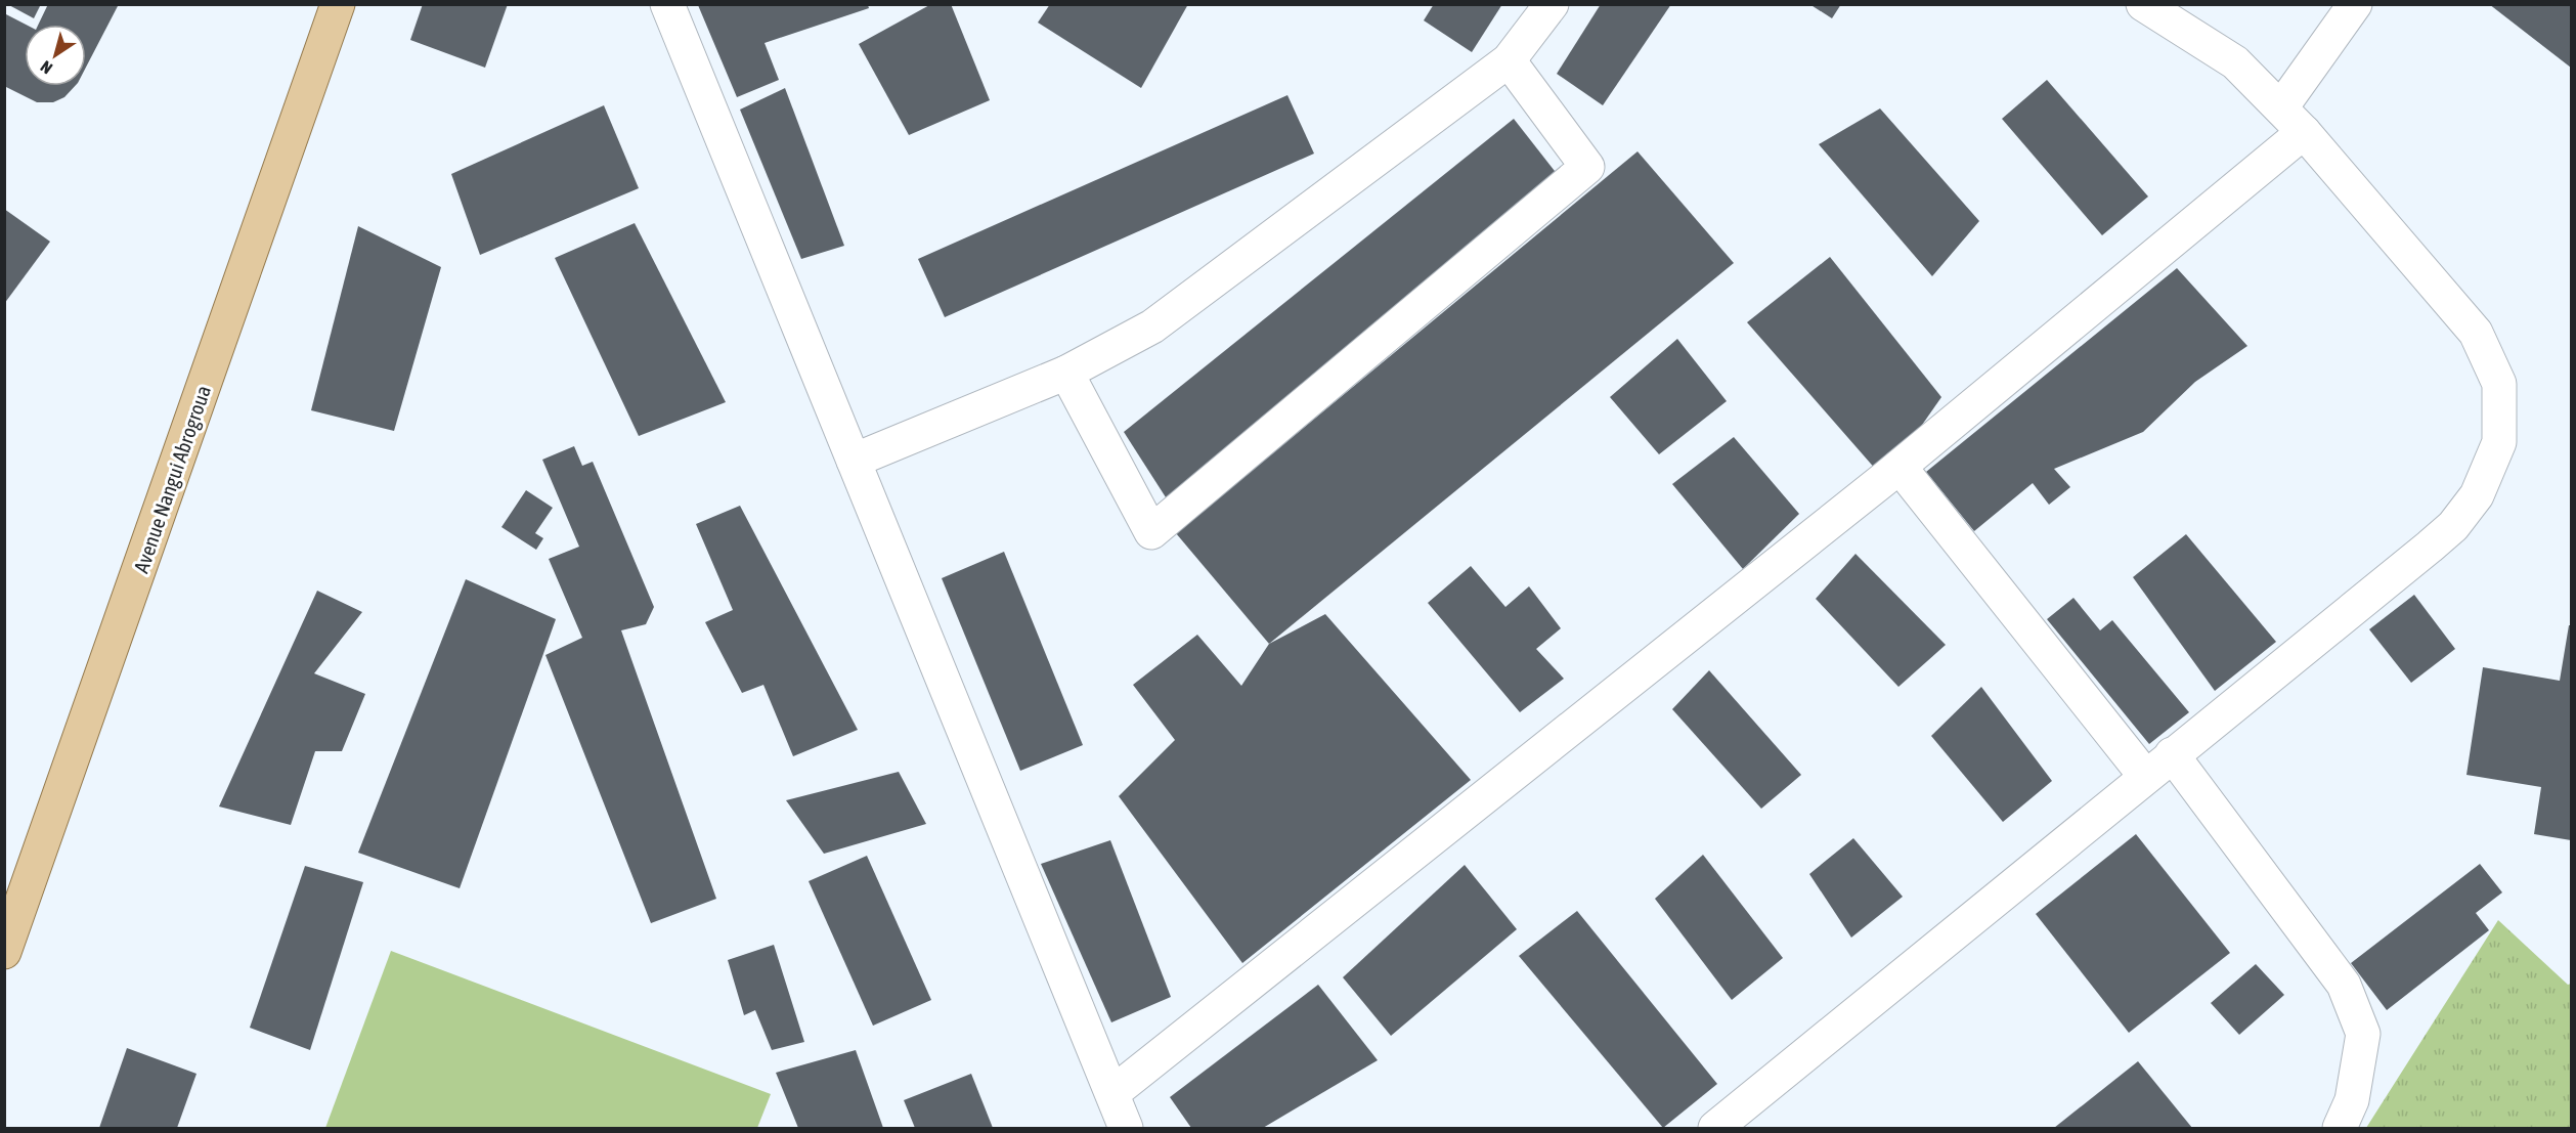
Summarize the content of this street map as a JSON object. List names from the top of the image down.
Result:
{
  "streets": {
    "main road": ["Avenue Nangui Abrogroua"]
  },
  "north": "bottom left"
}
